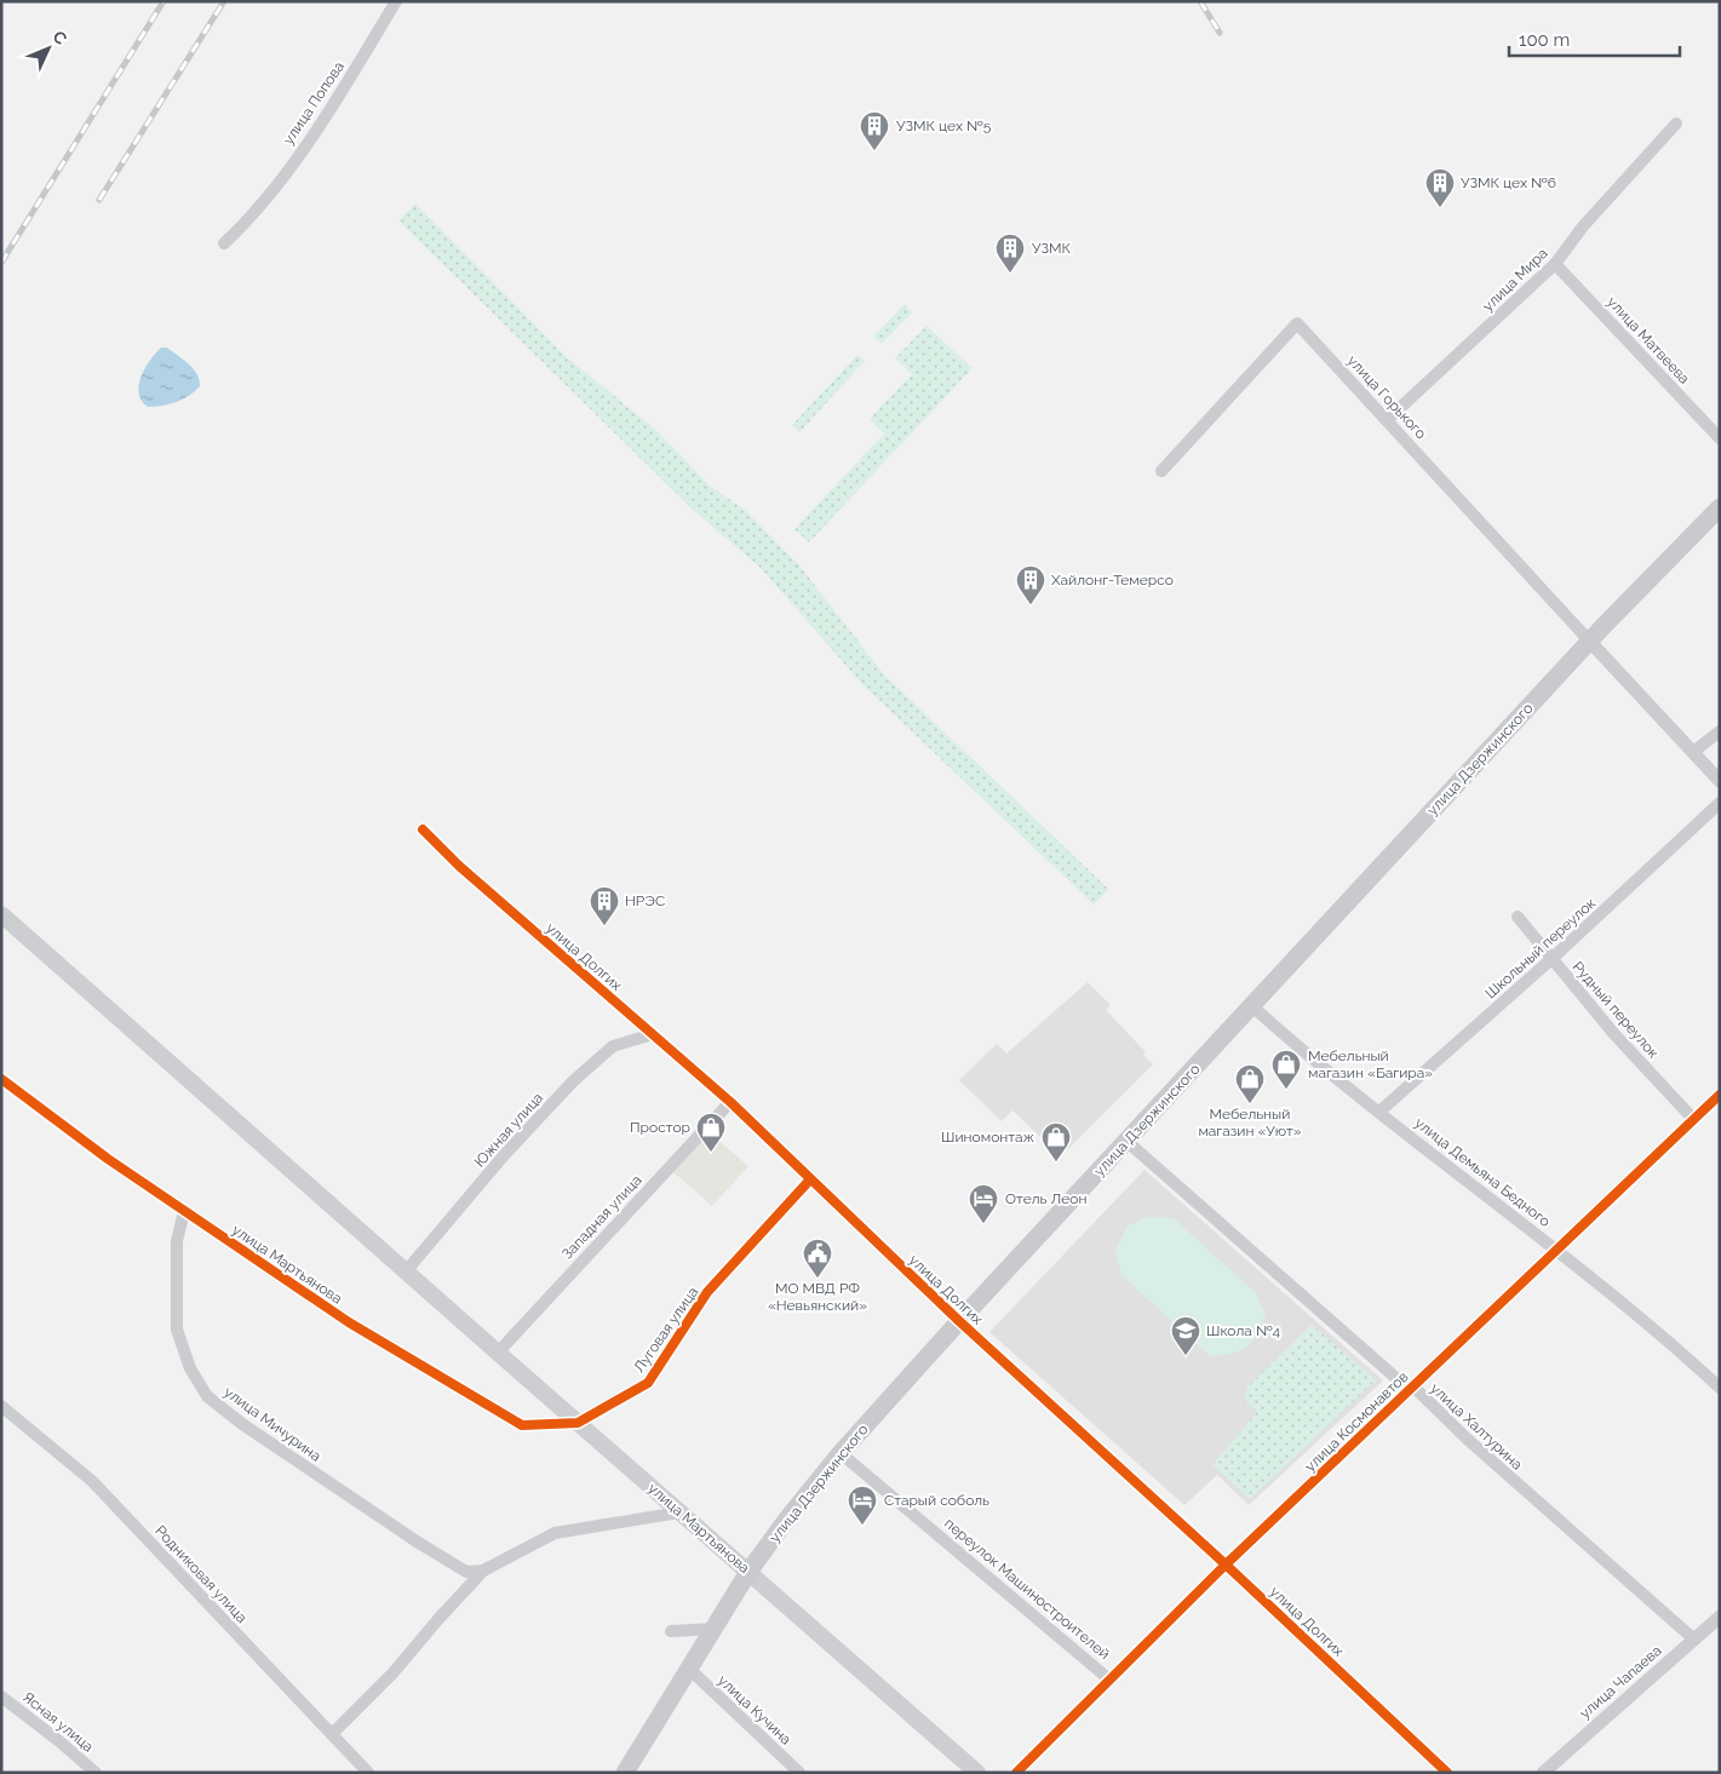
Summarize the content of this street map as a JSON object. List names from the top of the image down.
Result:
{
  "streets": {
    "main road": ["улица Дзержинского", "улица Мартьянова"],
    "street": [
      "улица Попова",
      "улица Мира",
      "улица Матвеева",
      "улица Горького",
      "Школьный переулок",
      "улица Долгих",
      "Рудный переулок",
      "Южная улица",
      "улица Демьяна Бедного",
      "Западная улица",
      "Луговая улица",
      "улица Космонавтов",
      "улица Мичурина",
      "улица Халтурина",
      "Родниковая улица",
      "переулок Машиностроителей",
      "улица Чапаева",
      "улица Кучина",
      "Ясная улица"
    ]
  },
  "crossings": [
    ["улица Мира", "улица Матвеева"],
    ["улица Мира", "улица Горького"],
    ["улица Горького", "улица Дзержинского"],
    ["улица Дзержинского", "улица Долгих"],
    ["улица Дзержинского", "улица Демьяна Бедного"],
    ["улица Дзержинского", "улица Мартьянова"],
    ["улица Дзержинского", "улица Халтурина"],
    ["улица Дзержинского", "переулок Машиностроителей"],
    ["улица Дзержинского", "улица Кучина"],
    ["Школьный переулок", "Рудный переулок"],
    ["Школьный переулок", "улица Демьяна Бедного"],
    ["улица Долгих", "Южная улица"],
    ["улица Долгих", "Западная улица"],
    ["улица Долгих", "Луговая улица"],
    ["улица Долгих", "улица Космонавтов"],
    ["Рудный переулок", "улица Космонавтов"],
    ["улица Демьяна Бедного", "улица Космонавтов"],
    ["улица Мартьянова", "Луговая улица"],
    ["улица Мартьянова", "улица Мичурина"],
    ["улица Космонавтов", "улица Халтурина"],
    ["улица Космонавтов", "переулок Машиностроителей"],
    ["улица Халтурина", "улица Чапаева"]
  ],
  "places": {
    "building": [
      "УЗМК цех №5",
      "УЗМК цех №6",
      "УЗМК",
      "Хайлонг-Темерсо",
      "НРЭС"
    ],
    "shop": [
      "Мебельный магазин «Багира»",
      "Мебельный магазин «Уют»",
      "Простор",
      "Шиномонтаж"
    ],
    "hotel": ["Отель Леон", "Старый соболь"],
    "public building": ["МО МВД РФ «Невьянский»"],
    "school or university": ["Школа №4"]
  },
  "scale_bar": "100 m",
  "north": "top right"
}
